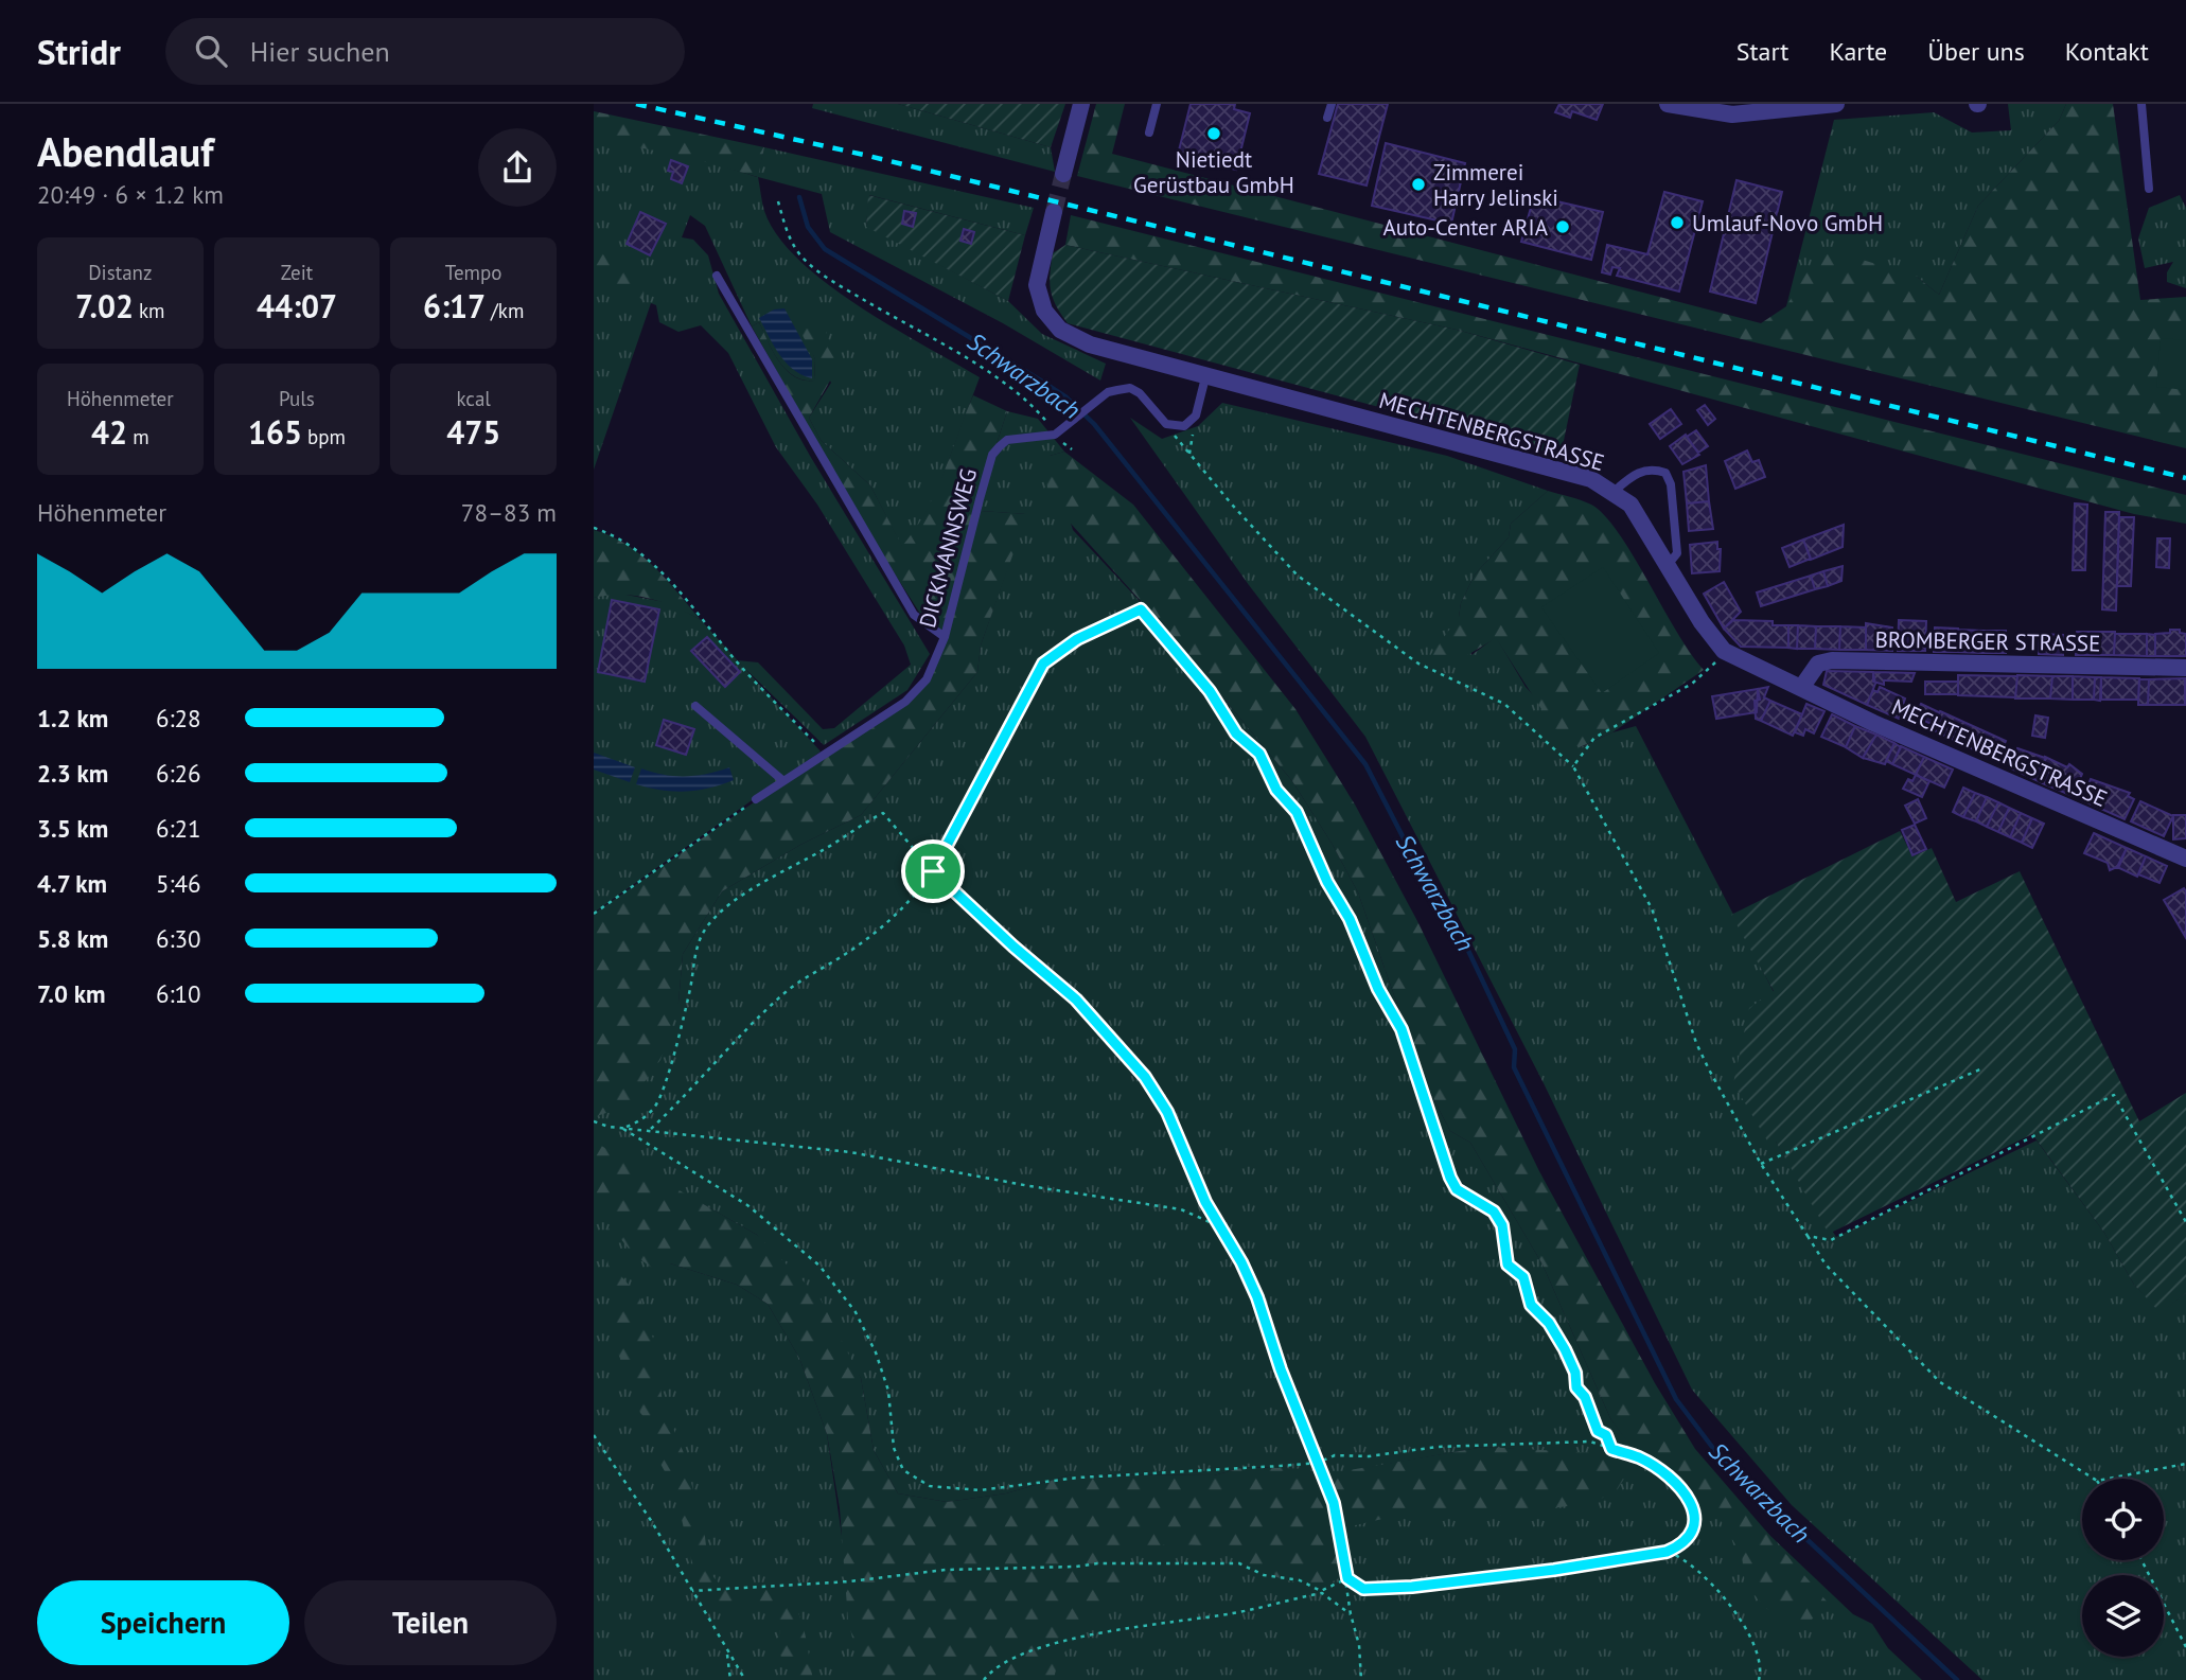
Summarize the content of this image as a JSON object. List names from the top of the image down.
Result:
{
  "streets": {
    "street": ["MECHTENBERGSTRASSE", "BROMBERGER STRASSE"],
    "lane": ["DICKMANNSWEG"]
  },
  "crossings": [
    ["MECHTENBERGSTRASSE", "BROMBERGER STRASSE"]
  ],
  "water": ["Schwarzbach"],
  "places": [
    "Nietiedt Gerüstbau GmbH",
    "Zimmerei Harry Jelinski",
    "Umlauf-Novo GmbH",
    "Auto-Center ARIA"
  ],
  "page": {
    "header": "Stridr",
    "search": "Hier suchen",
    "nav": [
      "Start",
      "Karte",
      "Über uns",
      "Kontakt"
    ],
    "heading": ["Abendlauf", "20:49 · 6 × 1.2 km"],
    "stats": [
      ["Distanz", "7.02 km"],
      ["Zeit", "44:07"],
      ["Tempo", "6:17 /km"],
      ["Höhenmeter", "42 m"],
      ["Puls", "165 bpm"],
      ["kcal", "475"]
    ],
    "chart": ["Höhenmeter", "78–83 m"],
    "list": [
      {
        "name": "1.2 km",
        "note": "6:28"
      },
      {
        "name": "2.3 km",
        "note": "6:26"
      },
      {
        "name": "3.5 km",
        "note": "6:21"
      },
      {
        "name": "4.7 km",
        "note": "5:46"
      },
      {
        "name": "5.8 km",
        "note": "6:30"
      },
      {
        "name": "7.0 km",
        "note": "6:10"
      }
    ],
    "buttons": ["Speichern", "Teilen"]
  }
}
